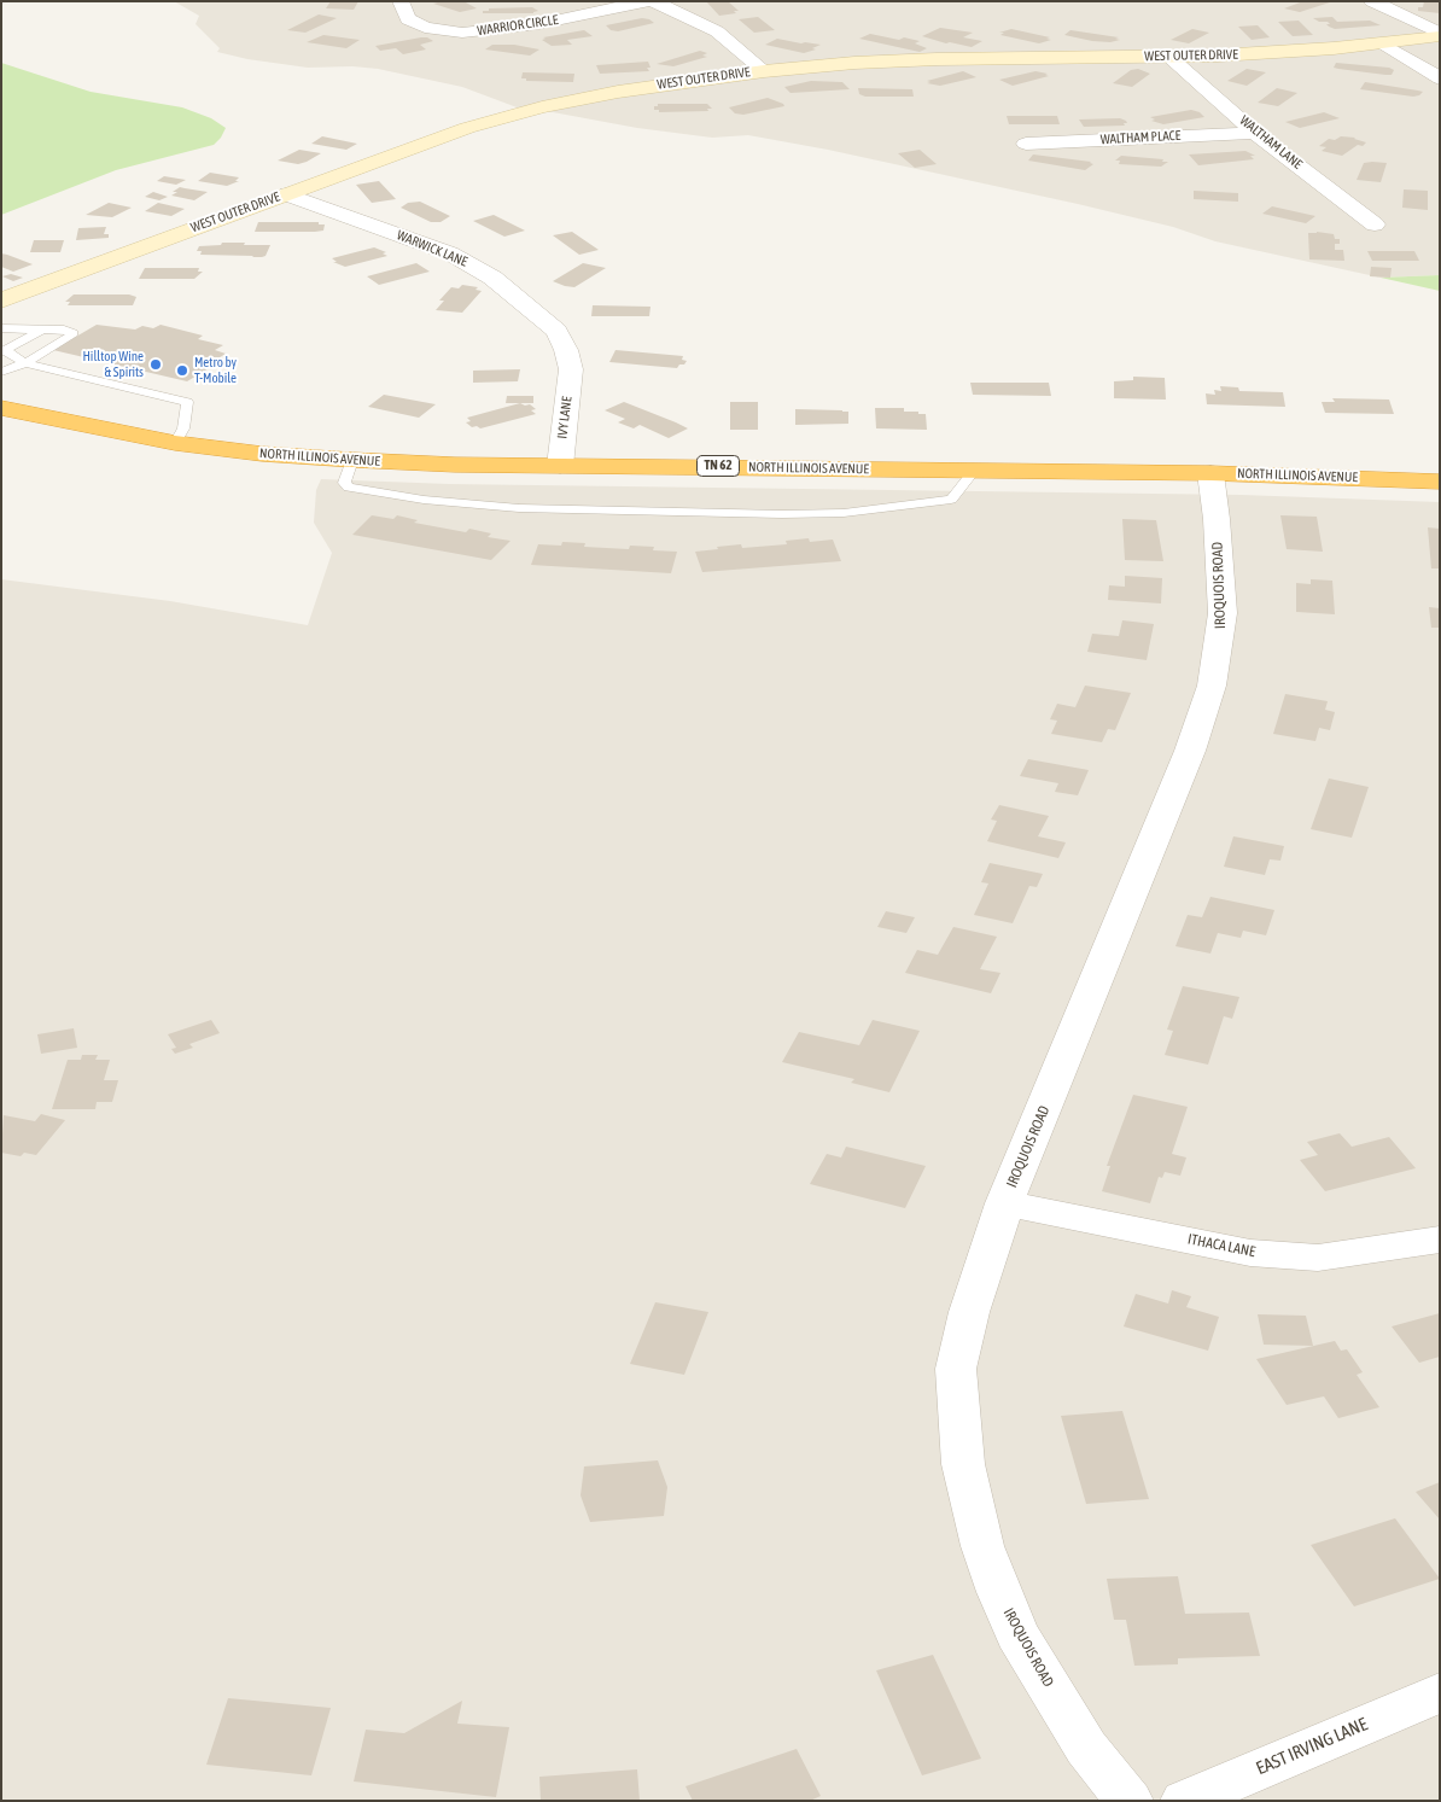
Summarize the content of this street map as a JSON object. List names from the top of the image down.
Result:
{
  "streets": {
    "highway": ["NORTH ILLINOIS AVENUE", "TN 62"],
    "street": [
      "WARRIOR CIRCLE",
      "WEST OUTER DRIVE",
      "WALTHAM PLACE",
      "WALTHAM LANE",
      "WARWICK LANE",
      "IVY LANE",
      "IROQUOIS ROAD",
      "ITHACA LANE",
      "EAST IRVING LANE"
    ]
  },
  "crossings": [
    ["WEST OUTER DRIVE", "WALTHAM LANE"],
    ["WEST OUTER DRIVE", "WARWICK LANE"],
    ["WALTHAM PLACE", "WALTHAM LANE"],
    ["WARWICK LANE", "IVY LANE"],
    ["IVY LANE", "NORTH ILLINOIS AVENUE"],
    ["NORTH ILLINOIS AVENUE", "IROQUOIS ROAD"],
    ["IROQUOIS ROAD", "ITHACA LANE"]
  ],
  "places": ["Hilltop Wine & Spirits", "Metro by T-Mobile"]
}
